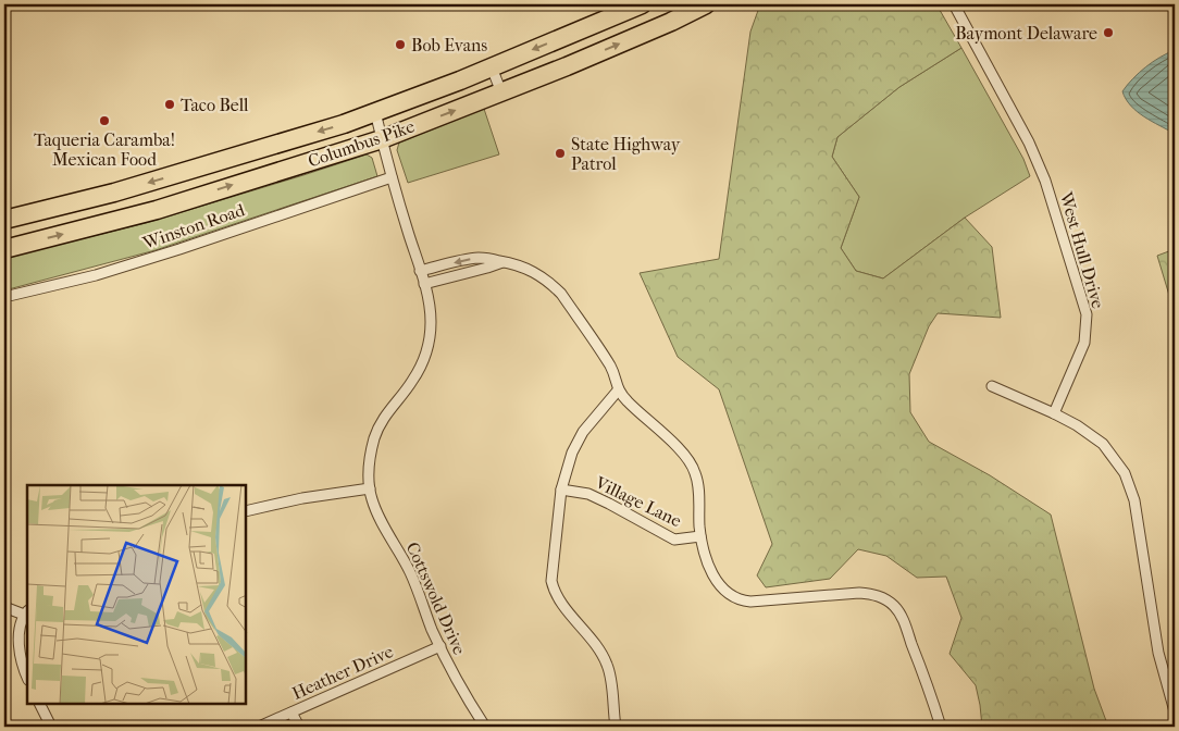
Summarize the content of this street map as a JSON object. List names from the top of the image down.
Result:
{
  "streets": {
    "highway": ["Columbus Pike"],
    "street": [
      "Winston Road",
      "West Hull Drive",
      "Village Lane",
      "Cottswold Drive",
      "Heather Drive"
    ]
  },
  "crossings": [
    ["Columbus Pike", "Cottswold Drive"],
    ["Winston Road", "Cottswold Drive"],
    ["Cottswold Drive", "Heather Drive"]
  ],
  "places": [
    "Baymont Delaware",
    "Bob Evans",
    "Taco Bell",
    "Taqueria Caramba! Mexican Food",
    "State Highway Patrol"
  ]
}
